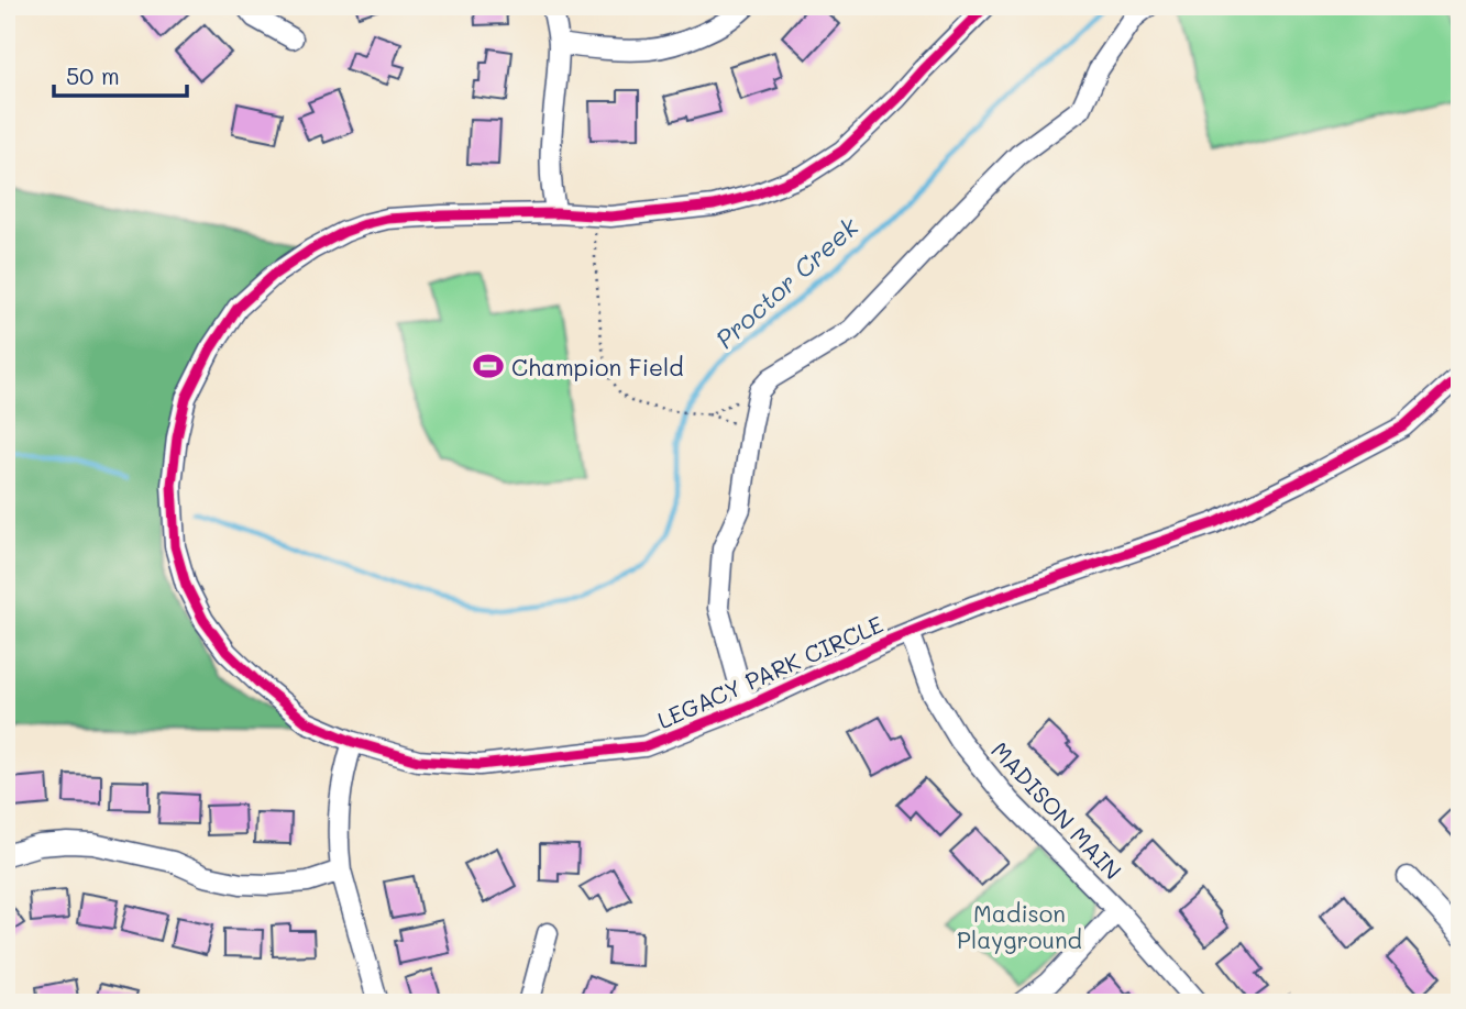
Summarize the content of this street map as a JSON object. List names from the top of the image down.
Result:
{
  "streets": {
    "street": ["LEGACY PARK CIRCLE", "MADISON MAIN"]
  },
  "crossings": [
    ["LEGACY PARK CIRCLE", "MADISON MAIN"]
  ],
  "water": ["Proctor Creek"],
  "parks": ["Madison Playground"],
  "places": {
    "sports": ["Champion Field"]
  },
  "scale_bar": "50 m"
}
